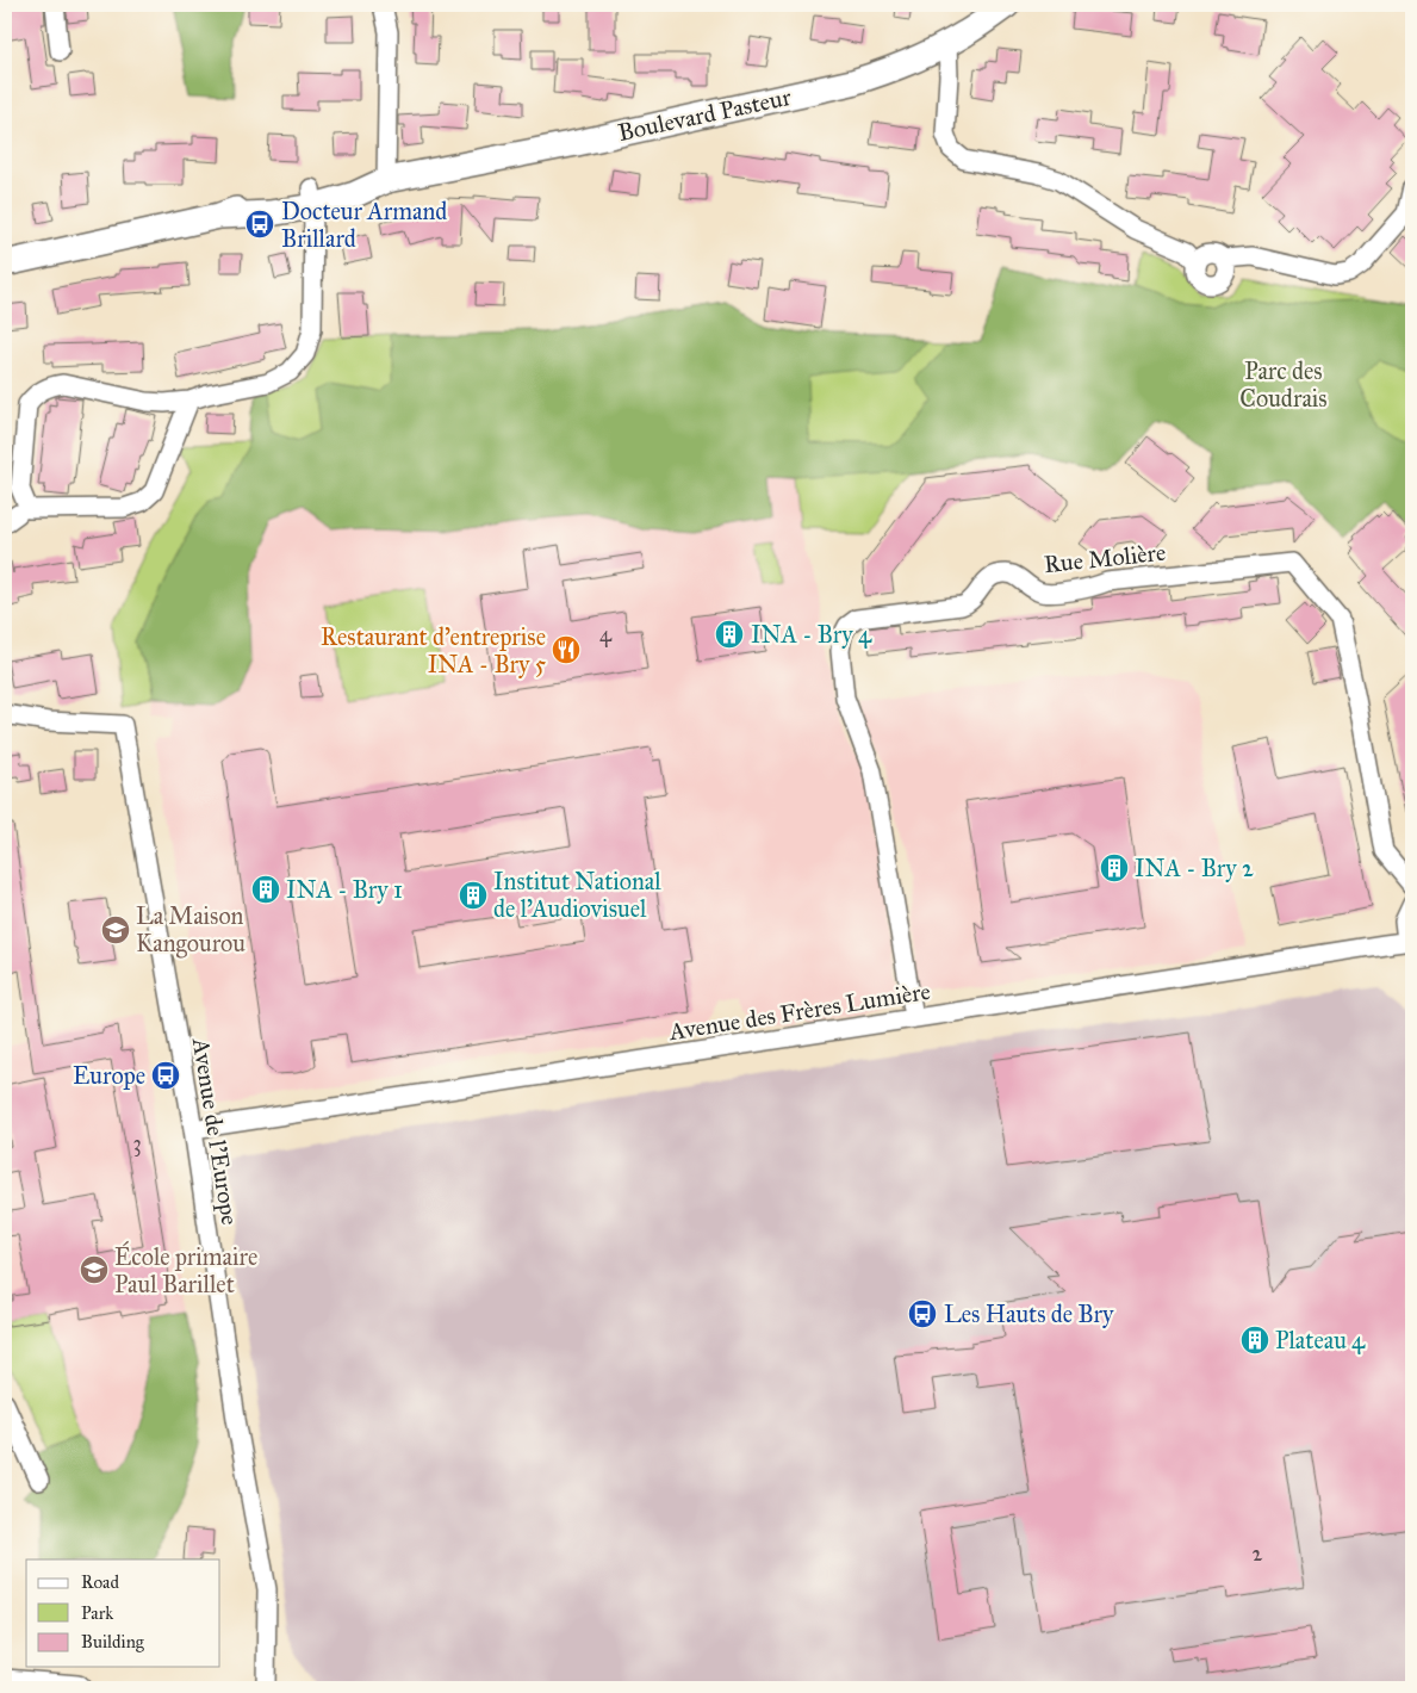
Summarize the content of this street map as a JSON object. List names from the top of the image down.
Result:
{
  "streets": {
    "main road": ["Boulevard Pasteur"],
    "street": ["Rue Molière", "Avenue des Frères Lumière", "Avenue de l'Europe"]
  },
  "crossings": [
    ["Rue Molière", "Avenue des Frères Lumière"],
    ["Avenue des Frères Lumière", "Avenue de l'Europe"]
  ],
  "parks": ["Parc des Coudrais"],
  "places": {
    "bus stop": ["Docteur Armand Brillard", "Europe", "Les Hauts de Bry"],
    "building": [
      "INA - Bry 4",
      "INA - Bry 2",
      "INA - Bry 1",
      "Institut National de l'Audiovisuel",
      "Plateau 4"
    ],
    "restaurant": ["Restaurant d'entreprise INA - Bry 5"],
    "school or university": ["La Maison Kangourou", "École primaire Paul Barillet"]
  },
  "house_numbers": ["4", "3", "2"],
  "legend": ["Road", "Park", "Building"]
}
